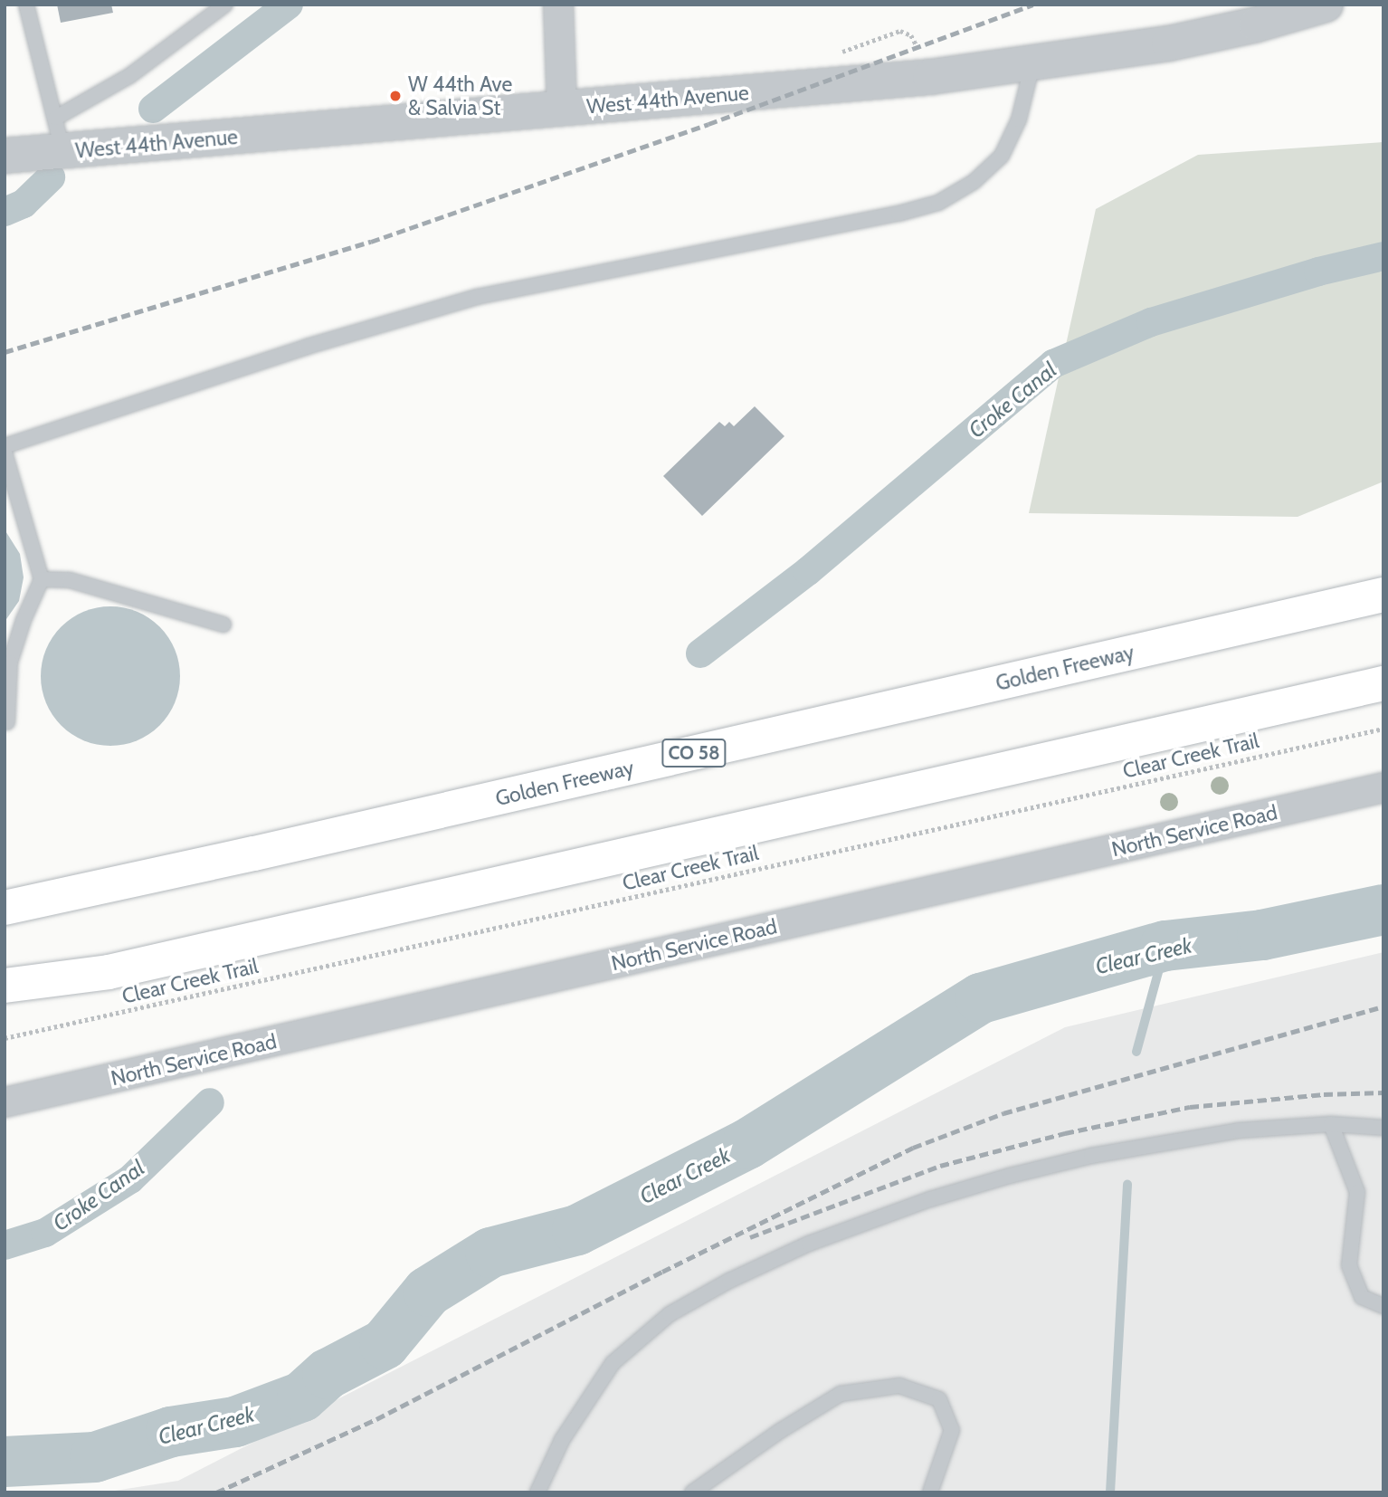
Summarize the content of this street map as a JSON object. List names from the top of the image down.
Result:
{
  "streets": {
    "highway": ["Golden Freeway", "CO 58"],
    "street": ["West 44th Avenue", "North Service Road"],
    "path": ["Clear Creek Trail"]
  },
  "water": ["Croke Canal", "Clear Creek"],
  "places": ["W 44th Ave & Salvia St"]
}
